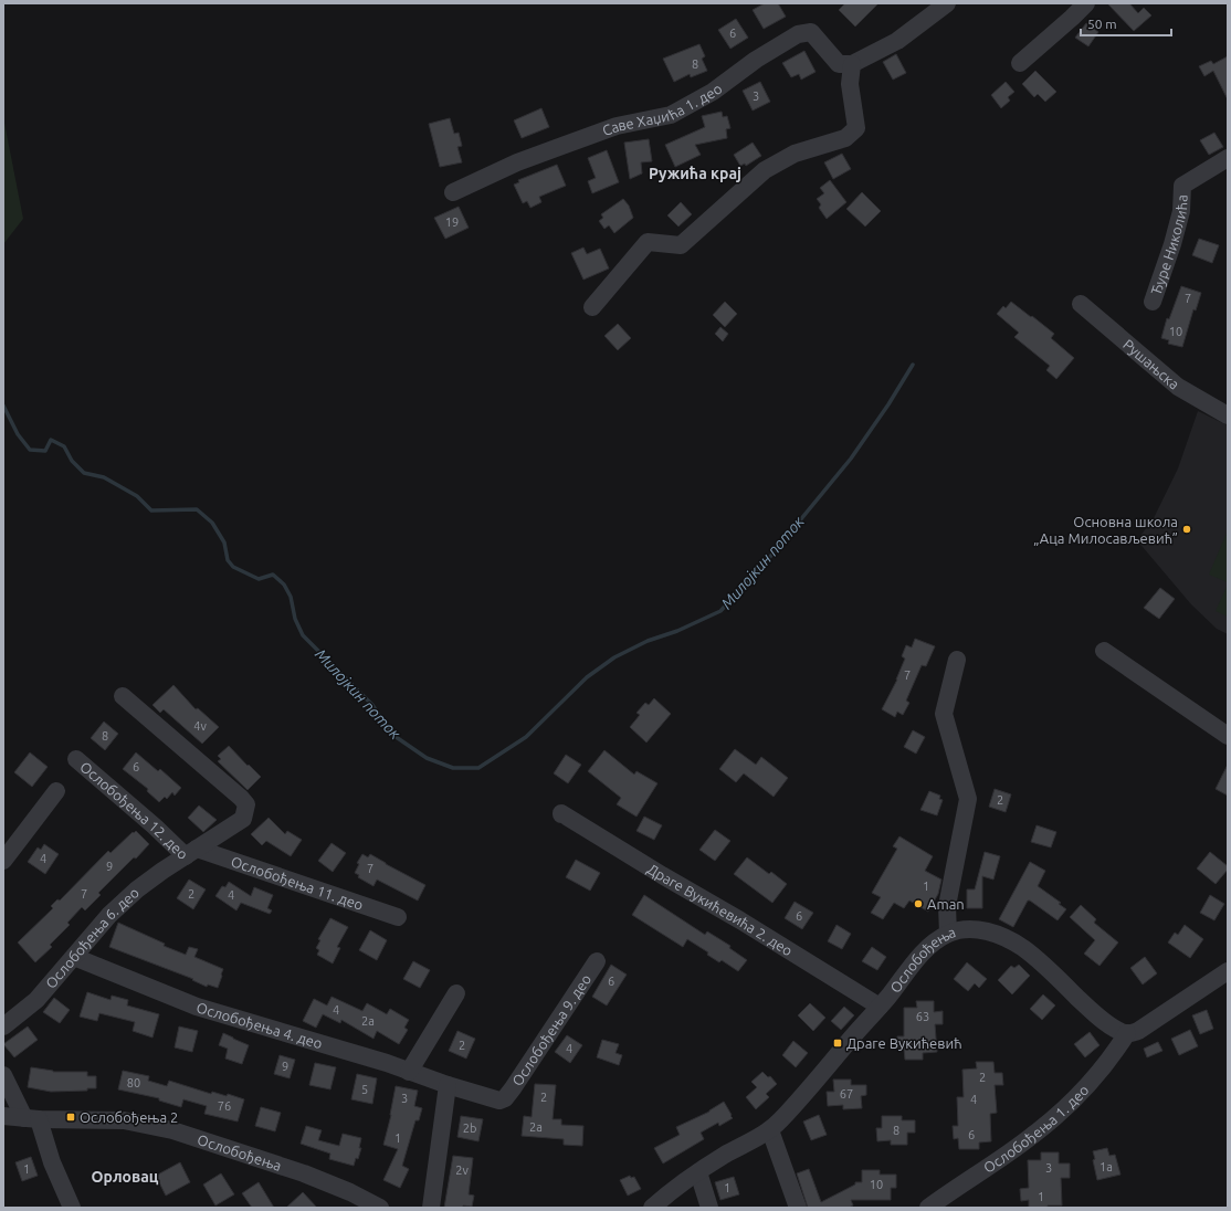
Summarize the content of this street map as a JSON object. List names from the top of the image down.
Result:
{
  "streets": {
    "street": [
      "Саве Хаџића 1. део",
      "Ђуре Николића",
      "Рушањска",
      "Ослобођења 12. део",
      "Ослобођења 11. део",
      "Драге Вукићевића 2. део",
      "Ослобођења 6. део",
      "Ослобођења",
      "Ослобођења 4. део",
      "Ослобођења 9. део",
      "Ослобођења 1. део"
    ]
  },
  "crossings": [
    ["Ослобођења 12. део", "Ослобођења 11. део"],
    ["Ослобођења 12. део", "Ослобођења 6. део"],
    ["Ослобођења 11. део", "Ослобођења 6. део"],
    ["Драге Вукићевића 2. део", "Ослобођења"],
    ["Ослобођења 6. део", "Ослобођења 4. део"],
    ["Ослобођења", "Ослобођења 1. део"],
    ["Ослобођења 4. део", "Ослобођења 9. део"]
  ],
  "districts": ["Ружића крај", "Орловац"],
  "water": ["Милојкин поток"],
  "places": {
    "other": ["Основна школа „Аца Милосављевић”", "Aman"],
    "transit": ["Драге Вукићевић", "Ослобођења 2"]
  },
  "house_numbers": [
    "6",
    "8",
    "3",
    "19",
    "7",
    "10",
    "7",
    "4v",
    "8",
    "6",
    "2",
    "4",
    "9",
    "7",
    "1",
    "7",
    "2",
    "4",
    "6",
    "6",
    "4",
    "63",
    "2a",
    "2",
    "4",
    "9",
    "2",
    "80",
    "5",
    "67",
    "2",
    "3",
    "4",
    "76",
    "2a",
    "2b",
    "8",
    "6",
    "1",
    "1a",
    "3",
    "1",
    "2v",
    "10",
    "1",
    "1"
  ],
  "scale_bar": "50 m"
}
